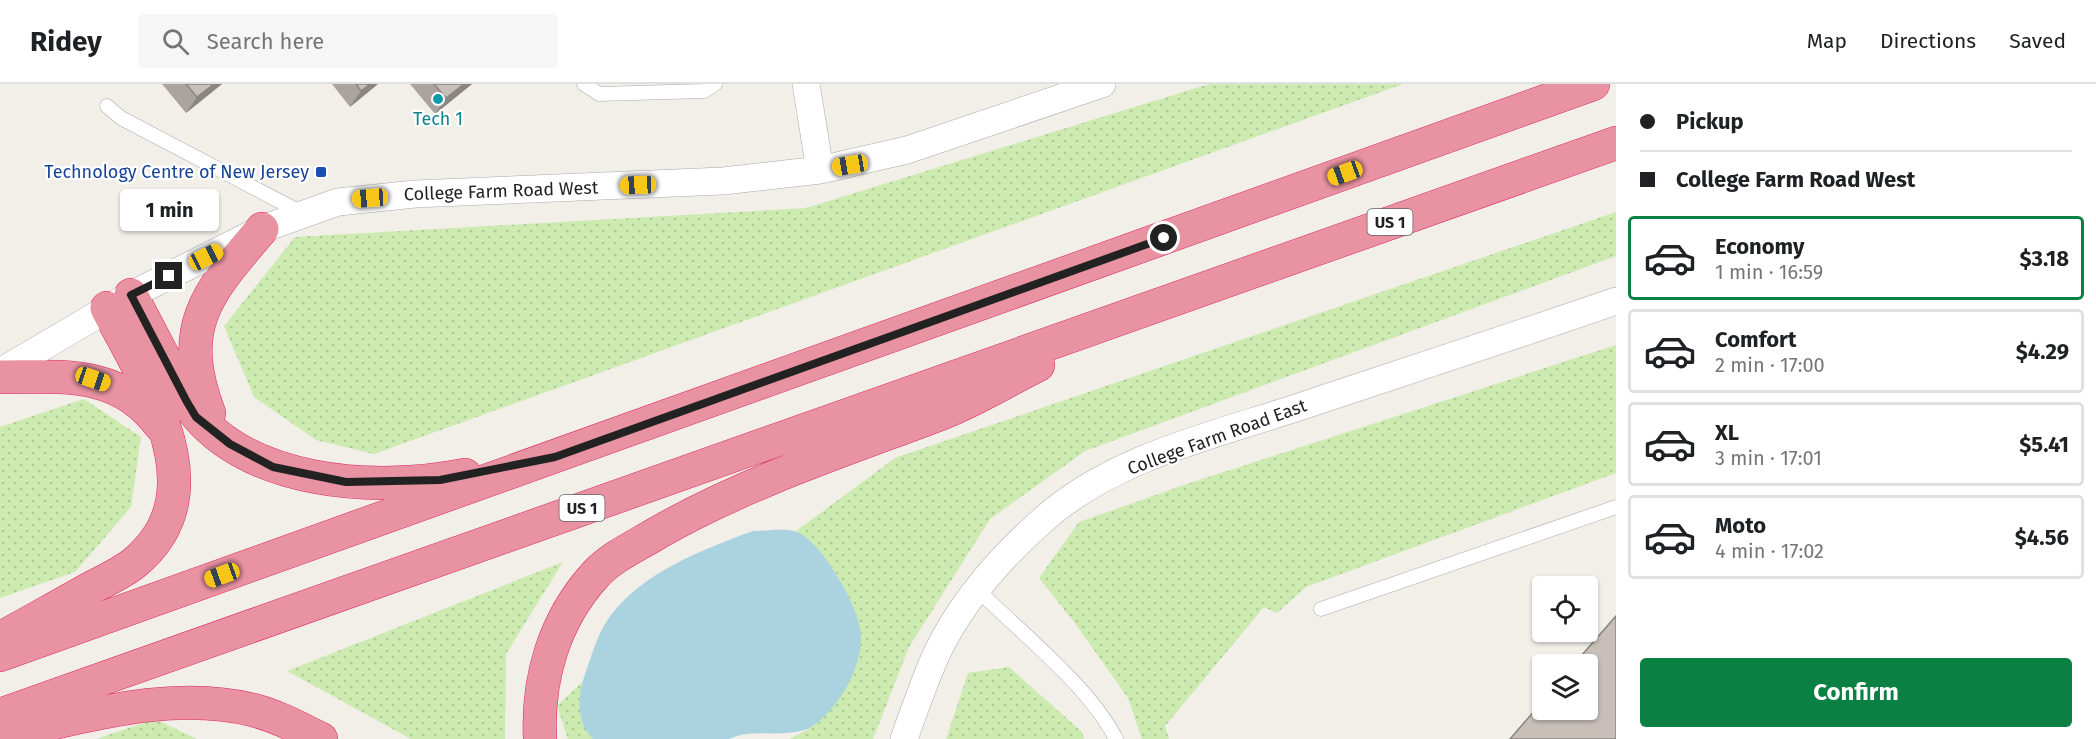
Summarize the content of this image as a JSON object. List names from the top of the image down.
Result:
{
  "streets": {
    "highway": ["US 1"],
    "street": ["College Farm Road West", "College Farm Road East"]
  },
  "places": {
    "other": ["Tech 1"],
    "transit": ["Technology Centre of New Jersey"]
  },
  "page": {
    "header": "Ridey",
    "search": "Search here",
    "nav": ["Map", "Directions", "Saved"],
    "banner": ["Pickup", "College Farm Road West"],
    "bubble": "1 min",
    "list": [
      {
        "name": "Economy",
        "note": "1 min · 16:59",
        "value": "$3.18"
      },
      {
        "name": "Comfort",
        "note": "2 min · 17:00",
        "value": "$4.29"
      },
      {
        "name": "XL",
        "note": "3 min · 17:01",
        "value": "$5.41"
      },
      {
        "name": "Moto",
        "note": "4 min · 17:02",
        "value": "$4.56"
      }
    ],
    "buttons": "Confirm"
  }
}
